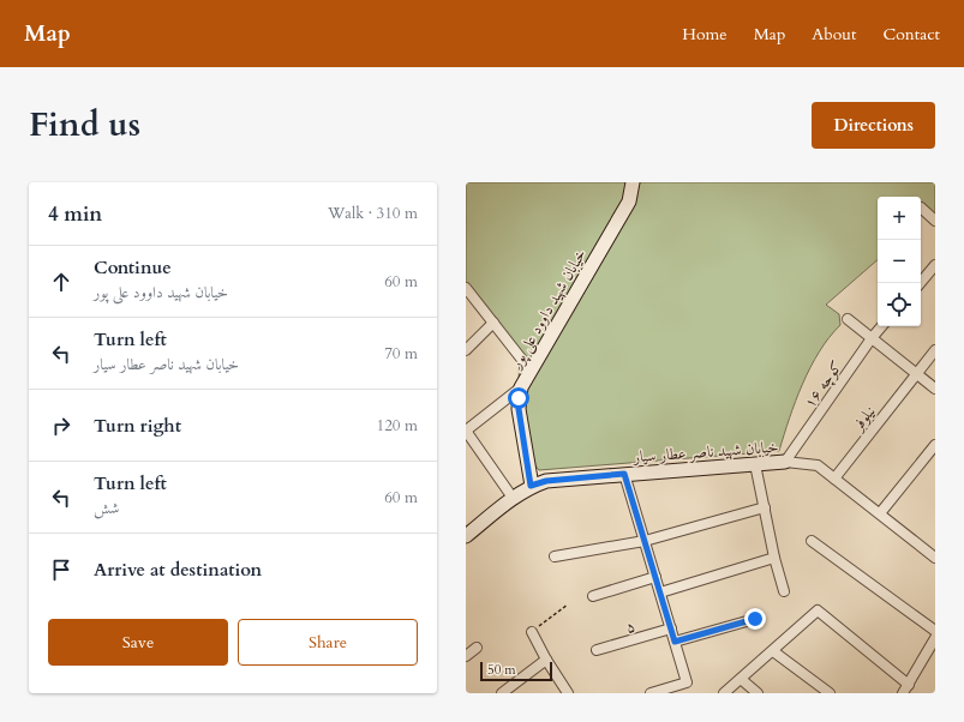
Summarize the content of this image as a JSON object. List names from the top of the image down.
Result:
{
  "streets": {
    "street": [
      "خیابان شهید داوود علی پور",
      "کوچه ۱۶",
      "نیلوفر",
      "خیابان شهید ناصر عطار سیار",
      "۵"
    ]
  },
  "crossings": [
    ["خیابان شهید داوود علی پور", "خیابان شهید ناصر عطار سیار"],
    ["کوچه ۱۶", "خیابان شهید ناصر عطار سیار"],
    ["نیلوفر", "خیابان شهید ناصر عطار سیار"]
  ],
  "scale_bar": "50 m",
  "page": {
    "header": "Map",
    "nav": [
      "Home",
      "Map",
      "About",
      "Contact"
    ],
    "title": "Find us",
    "buttons": [
      "Directions",
      ["Save", "Share"]
    ],
    "heading": ["4 min", "Walk · 310 m"],
    "map_buttons": ["+", "−"],
    "list": [
      ["Continue", "خیابان شهید داوود علی پور", "60 m"],
      ["Turn left", "خیابان شهید ناصر عطار سیار", "70 m"],
      ["Turn right", "120 m"],
      ["Turn left", "شش", "60 m"],
      "Arrive at destination"
    ],
    "scale": "50 m"
  }
}
